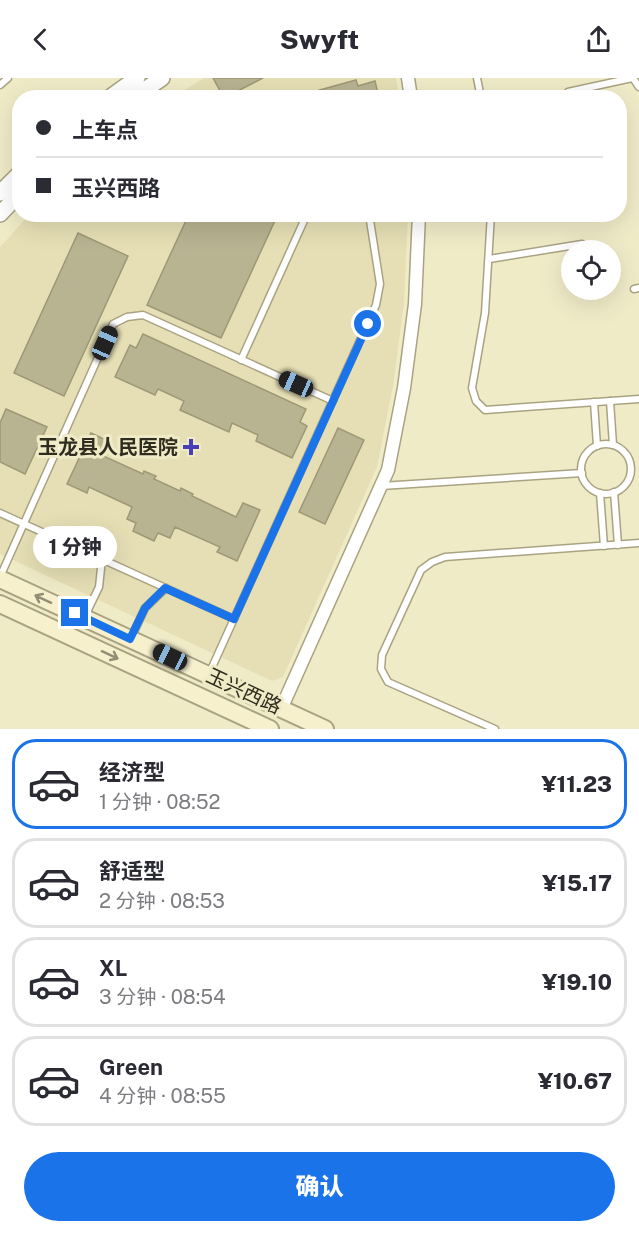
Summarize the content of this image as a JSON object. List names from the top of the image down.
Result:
{
  "streets": {
    "main road": ["玉兴西路"]
  },
  "places": {
    "health": ["玉龙县人民医院"]
  },
  "page": {
    "header": "Swyft",
    "banner": ["上车点", "玉兴西路"],
    "bubble": "1 分钟",
    "list": [
      {
        "name": "经济型",
        "note": "1 分钟 · 08:52",
        "value": "¥11.23"
      },
      {
        "name": "舒适型",
        "note": "2 分钟 · 08:53",
        "value": "¥15.17"
      },
      {
        "name": "XL",
        "note": "3 分钟 · 08:54",
        "value": "¥19.10"
      },
      {
        "name": "Green",
        "note": "4 分钟 · 08:55",
        "value": "¥10.67"
      }
    ],
    "buttons": "确认"
  }
}
